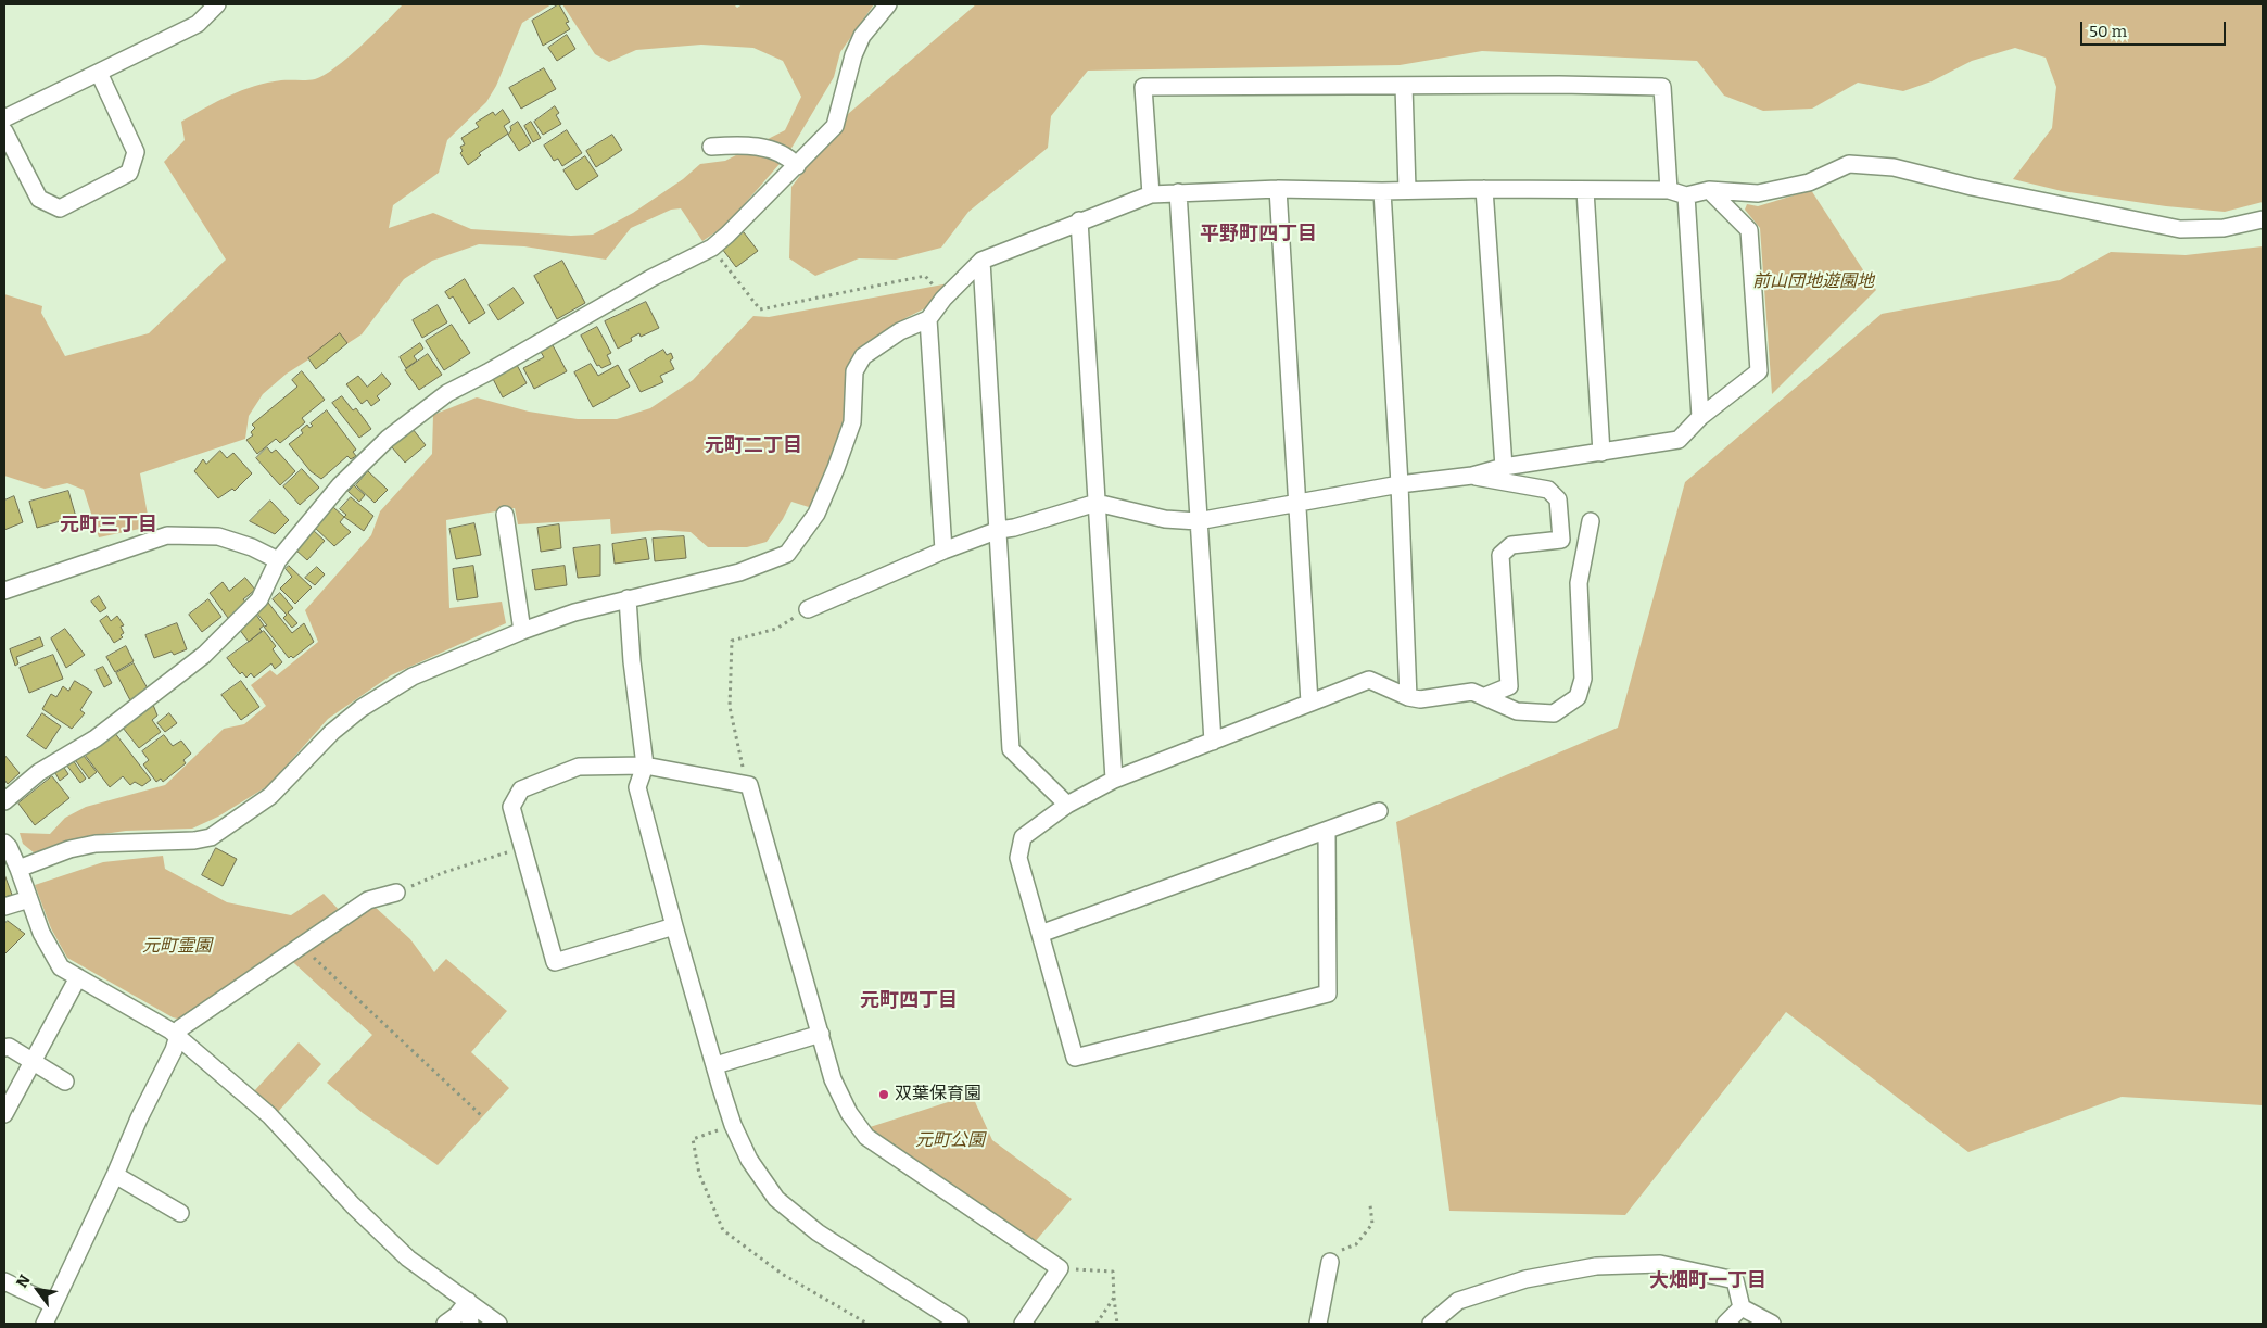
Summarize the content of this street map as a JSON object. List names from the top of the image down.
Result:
{
  "districts": [
    "平野町四丁目",
    "元町二丁目",
    "元町三丁目",
    "元町四丁目",
    "大畑町一丁目"
  ],
  "parks": ["前山団地遊園地", "元町霊園", "元町公園"],
  "places": ["双葉保育園"],
  "scale_bar": "50 m",
  "north": "top left"
}
